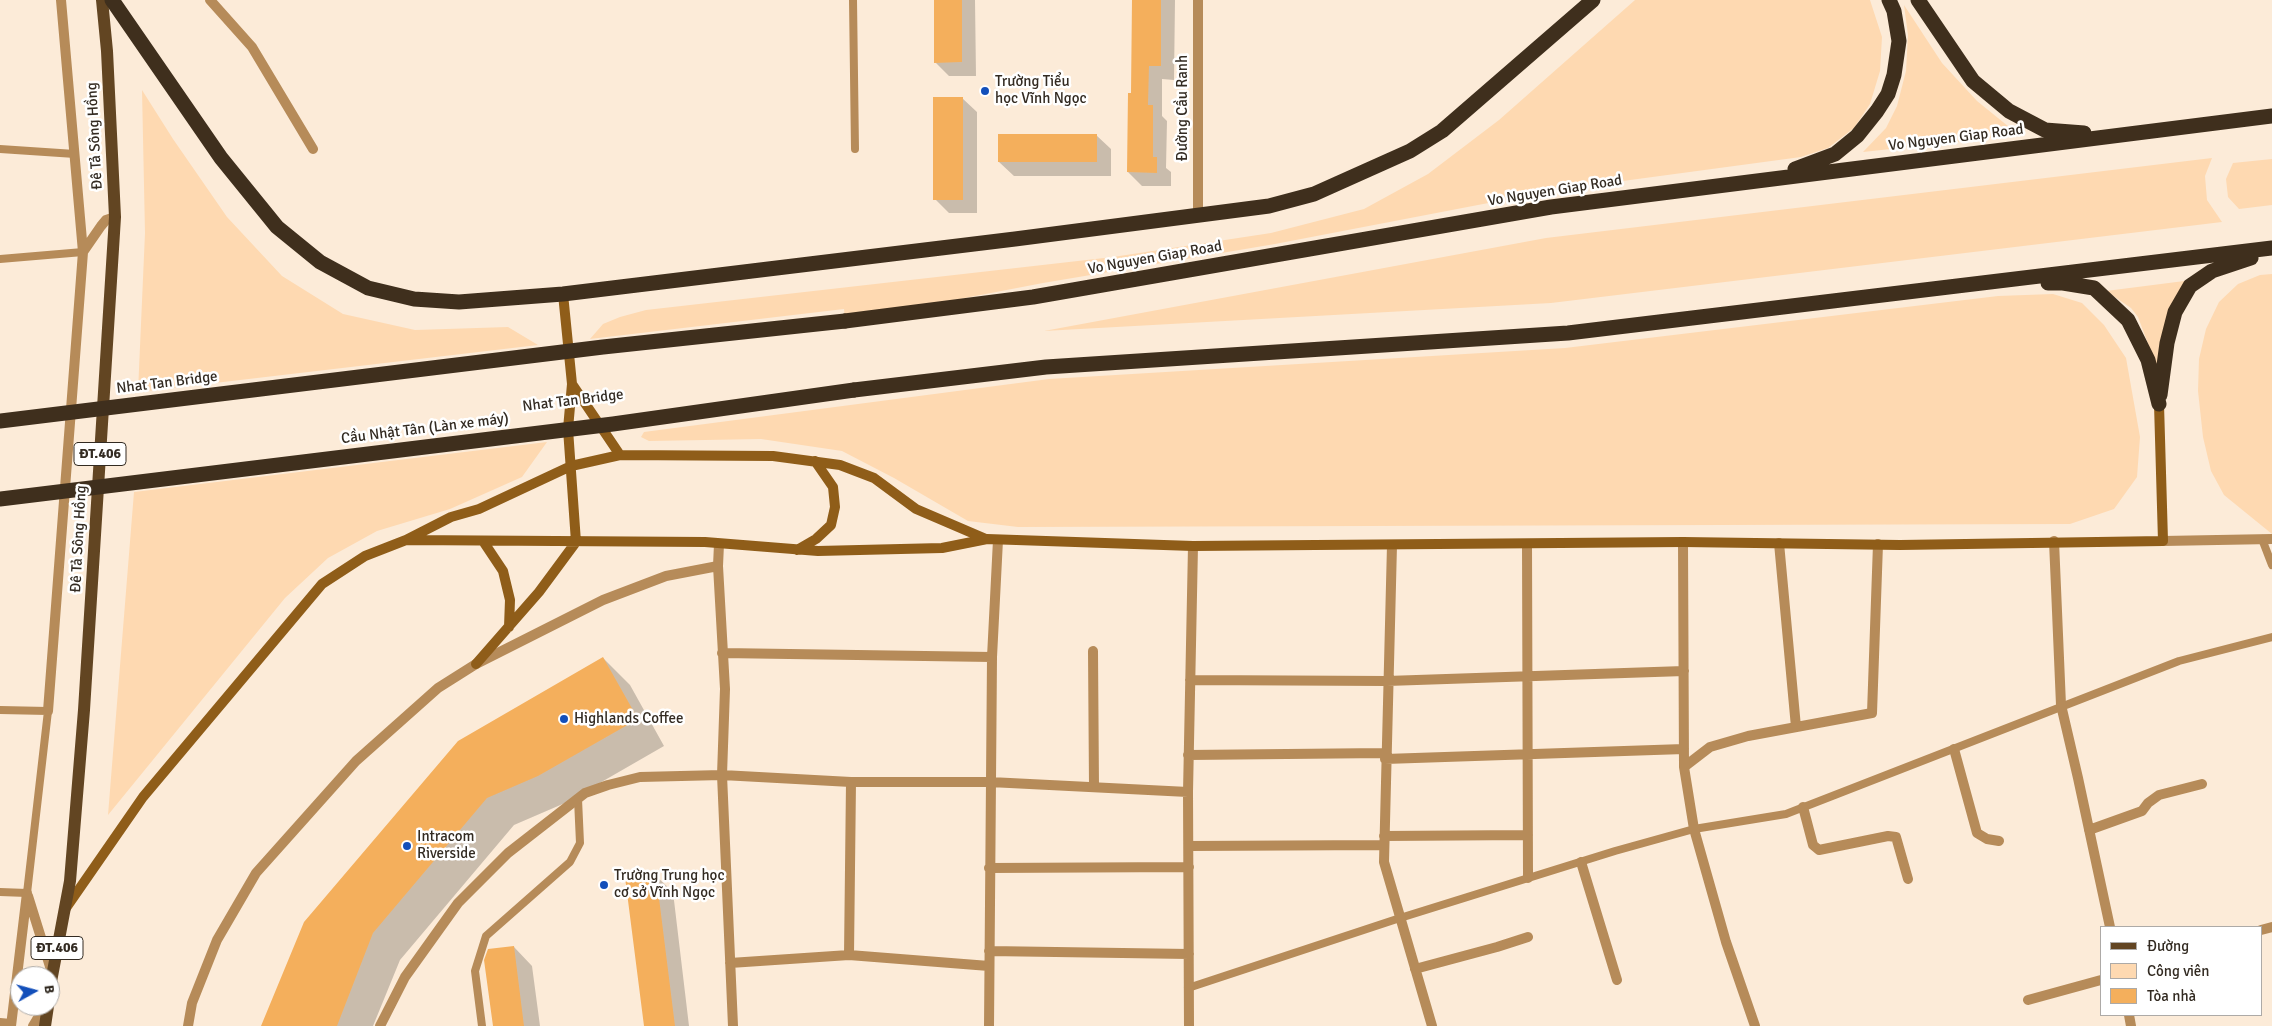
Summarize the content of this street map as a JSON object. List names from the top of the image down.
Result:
{
  "streets": {
    "highway": ["Vo Nguyen Giap Road", "Nhat Tan Bridge", "Cầu Nhật Tân (Làn xe máy)"],
    "main road": ["Đê Tả Sông Hồng", "ĐT.406"],
    "street": ["Đường Cầu Ranh"]
  },
  "crossings": [
    ["Vo Nguyen Giap Road", "Nhat Tan Bridge"],
    ["Nhat Tan Bridge", "Cầu Nhật Tân (Làn xe máy)"]
  ],
  "places": [
    "Trường Tiểu học Vĩnh Ngọc",
    "Highlands Coffee",
    "Intracom Riverside",
    "Trường Trung học cơ sở Vĩnh Ngọc"
  ],
  "legend": ["Đường", "Công viên", "Tòa nhà"],
  "north": "right"
}
